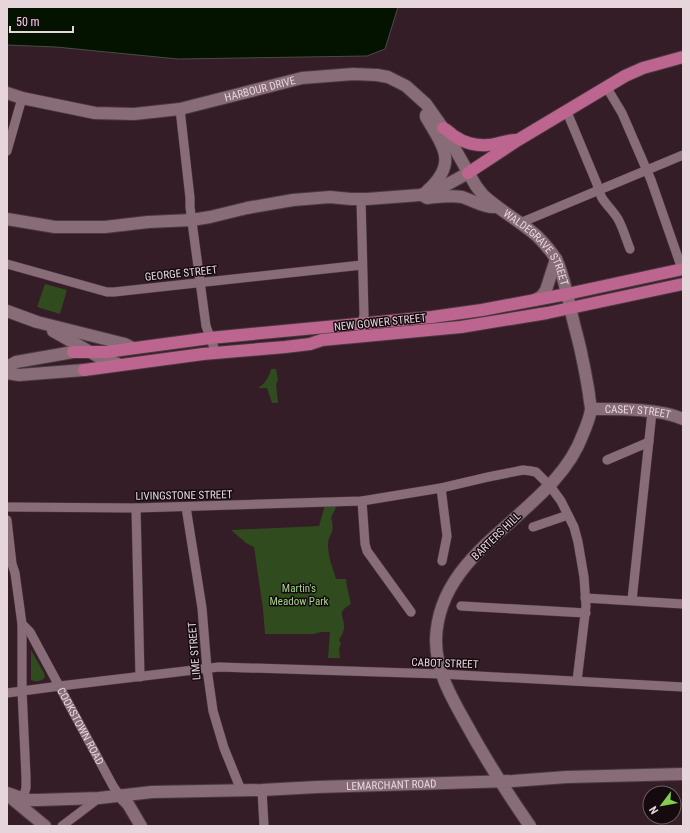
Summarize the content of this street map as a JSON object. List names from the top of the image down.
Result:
{
  "streets": {
    "main road": [
      "HARBOUR DRIVE",
      "WALDEGRAVE STREET",
      "NEW GOWER STREET",
      "CASEY STREET",
      "BARTERS HILL",
      "COOKSTOWN ROAD",
      "LEMARCHANT ROAD"
    ],
    "street": [
      "GEORGE STREET",
      "LIVINGSTONE STREET",
      "LIME STREET",
      "CABOT STREET"
    ]
  },
  "crossings": [
    ["HARBOUR DRIVE", "WALDEGRAVE STREET"],
    ["WALDEGRAVE STREET", "NEW GOWER STREET"],
    ["WALDEGRAVE STREET", "BARTERS HILL"],
    ["NEW GOWER STREET", "BARTERS HILL"],
    ["CASEY STREET", "BARTERS HILL"],
    ["LIVINGSTONE STREET", "BARTERS HILL"],
    ["LIVINGSTONE STREET", "LIME STREET"],
    ["LIVINGSTONE STREET", "CABOT STREET"],
    ["BARTERS HILL", "CABOT STREET"],
    ["BARTERS HILL", "LEMARCHANT ROAD"],
    ["LIME STREET", "CABOT STREET"],
    ["LIME STREET", "LEMARCHANT ROAD"],
    ["CABOT STREET", "COOKSTOWN ROAD"],
    ["COOKSTOWN ROAD", "LEMARCHANT ROAD"]
  ],
  "parks": ["Martin's Meadow Park"],
  "scale_bar": "50 m",
  "north": "bottom left"
}
